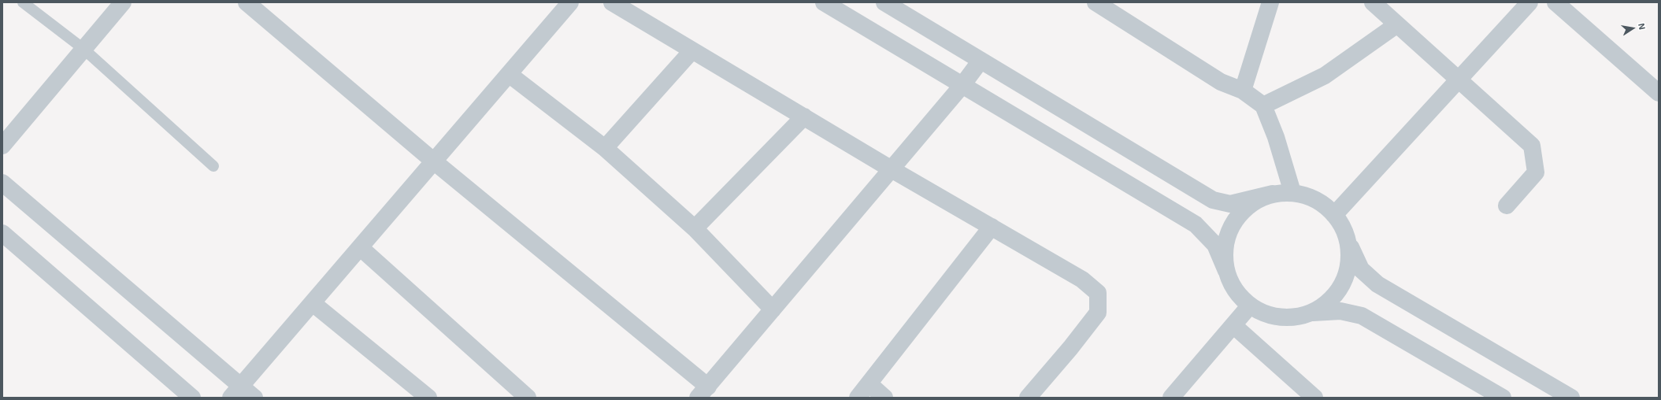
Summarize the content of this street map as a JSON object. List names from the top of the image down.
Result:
{
  "north": "right"
}
